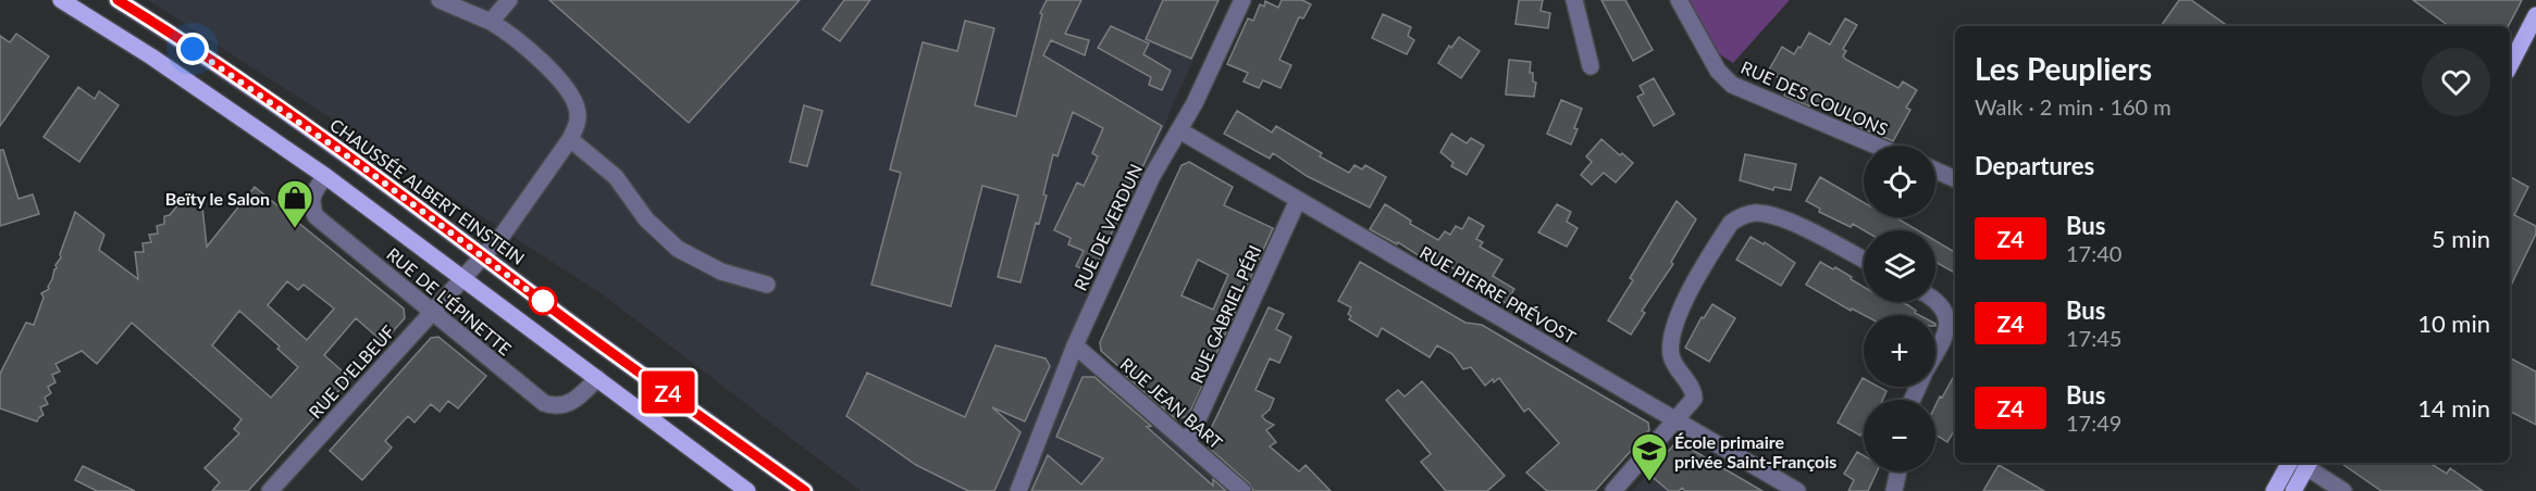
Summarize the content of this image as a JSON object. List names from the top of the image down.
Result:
{
  "streets": {
    "main road": ["CHAUSSÉE ALBERT EINSTEIN"],
    "street": [
      "RUE DES COULONS",
      "RUE DE VERDUN",
      "RUE PIERRE PRÉVOST",
      "RUE DE L'ÉPINETTE",
      "RUE GABRIEL PÉRI",
      "RUE D'ELBEUF",
      "RUE JEAN BART"
    ]
  },
  "crossings": [
    ["CHAUSSÉE ALBERT EINSTEIN", "RUE D'ELBEUF"],
    ["RUE DE VERDUN", "RUE PIERRE PRÉVOST"],
    ["RUE DE VERDUN", "RUE JEAN BART"],
    ["RUE PIERRE PRÉVOST", "RUE GABRIEL PÉRI"],
    ["RUE DE L'ÉPINETTE", "RUE D'ELBEUF"],
    ["RUE GABRIEL PÉRI", "RUE JEAN BART"]
  ],
  "places": {
    "shop": ["Beïty le Salon"],
    "school or university": ["École primaire privée Saint-François"]
  },
  "lines": ["bus line Z4"],
  "page": {
    "on_map": "Z4",
    "heading": [
      ["Les Peupliers", "Walk · 2 min · 160 m"],
      "Departures"
    ],
    "map_buttons": ["+", "−"],
    "list": [
      {
        "mark": "Z4",
        "name": "Bus",
        "note": "17:40",
        "value": "5 min"
      },
      {
        "mark": "Z4",
        "name": "Bus",
        "note": "17:45",
        "value": "10 min"
      },
      {
        "mark": "Z4",
        "name": "Bus",
        "note": "17:49",
        "value": "14 min"
      }
    ]
  }
}
